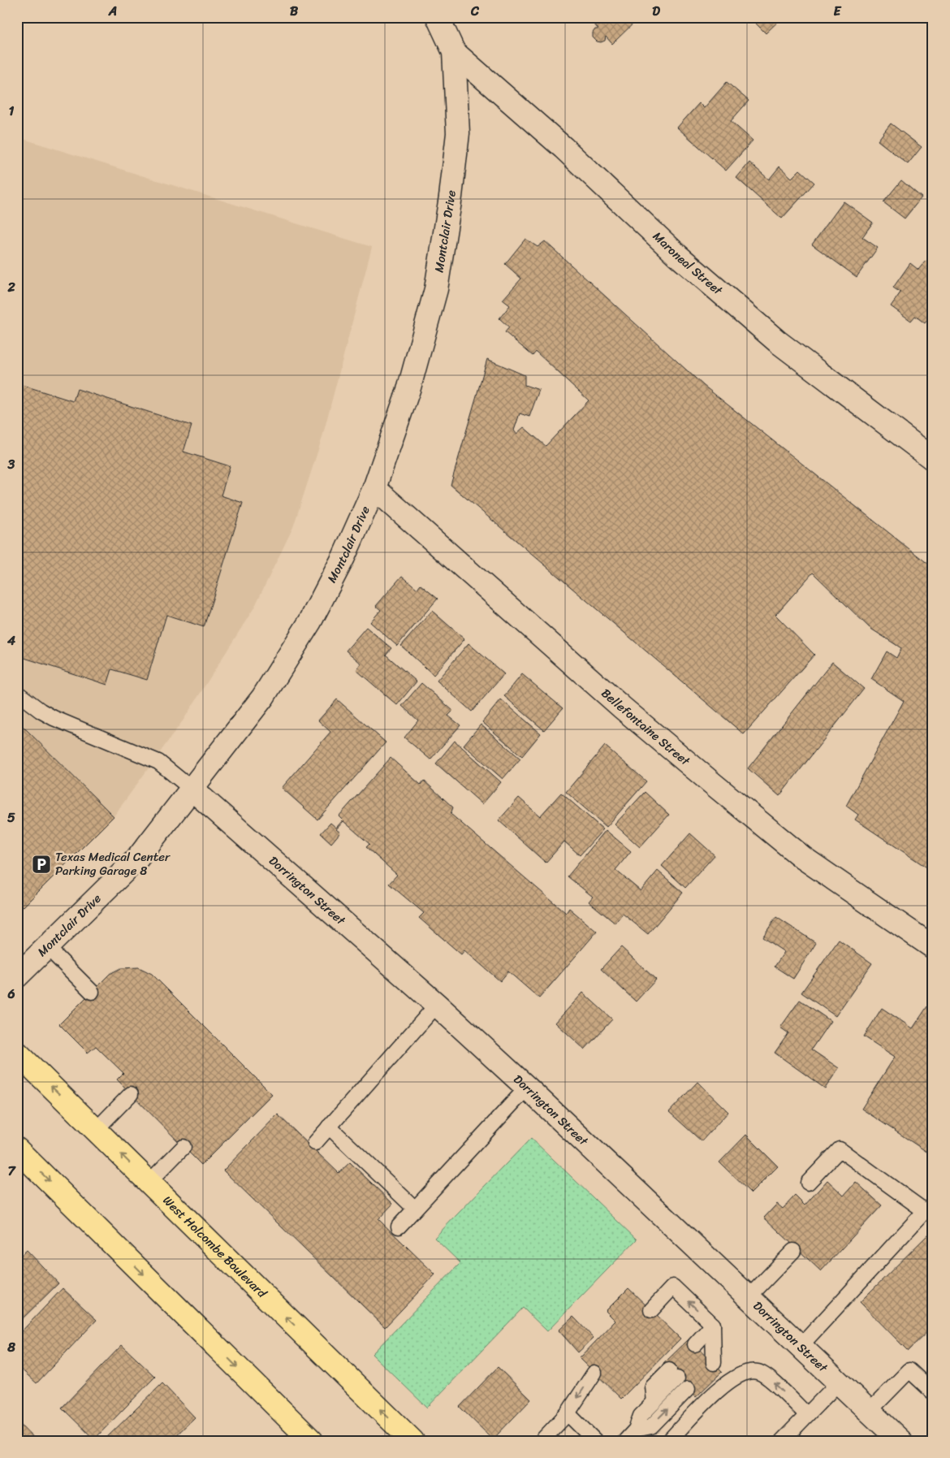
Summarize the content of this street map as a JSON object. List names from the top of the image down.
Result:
{
  "streets": {
    "main road": ["West Holcombe Boulevard"],
    "street": [
      "Montclair Drive",
      "Maroneal Street",
      "Bellefontaine Street",
      "Dorrington Street"
    ]
  },
  "crossings": [
    ["Montclair Drive", "Maroneal Street"],
    ["Montclair Drive", "Bellefontaine Street"],
    ["Montclair Drive", "Dorrington Street"]
  ],
  "places": {
    "parking": ["Texas Medical Center Parking Garage 8"]
  },
  "grid": {
    "columns": [
      "A",
      "B",
      "C",
      "D",
      "E"
    ],
    "rows": [
      "1",
      "2",
      "3",
      "4",
      "5",
      "6",
      "7",
      "8"
    ]
  }
}
